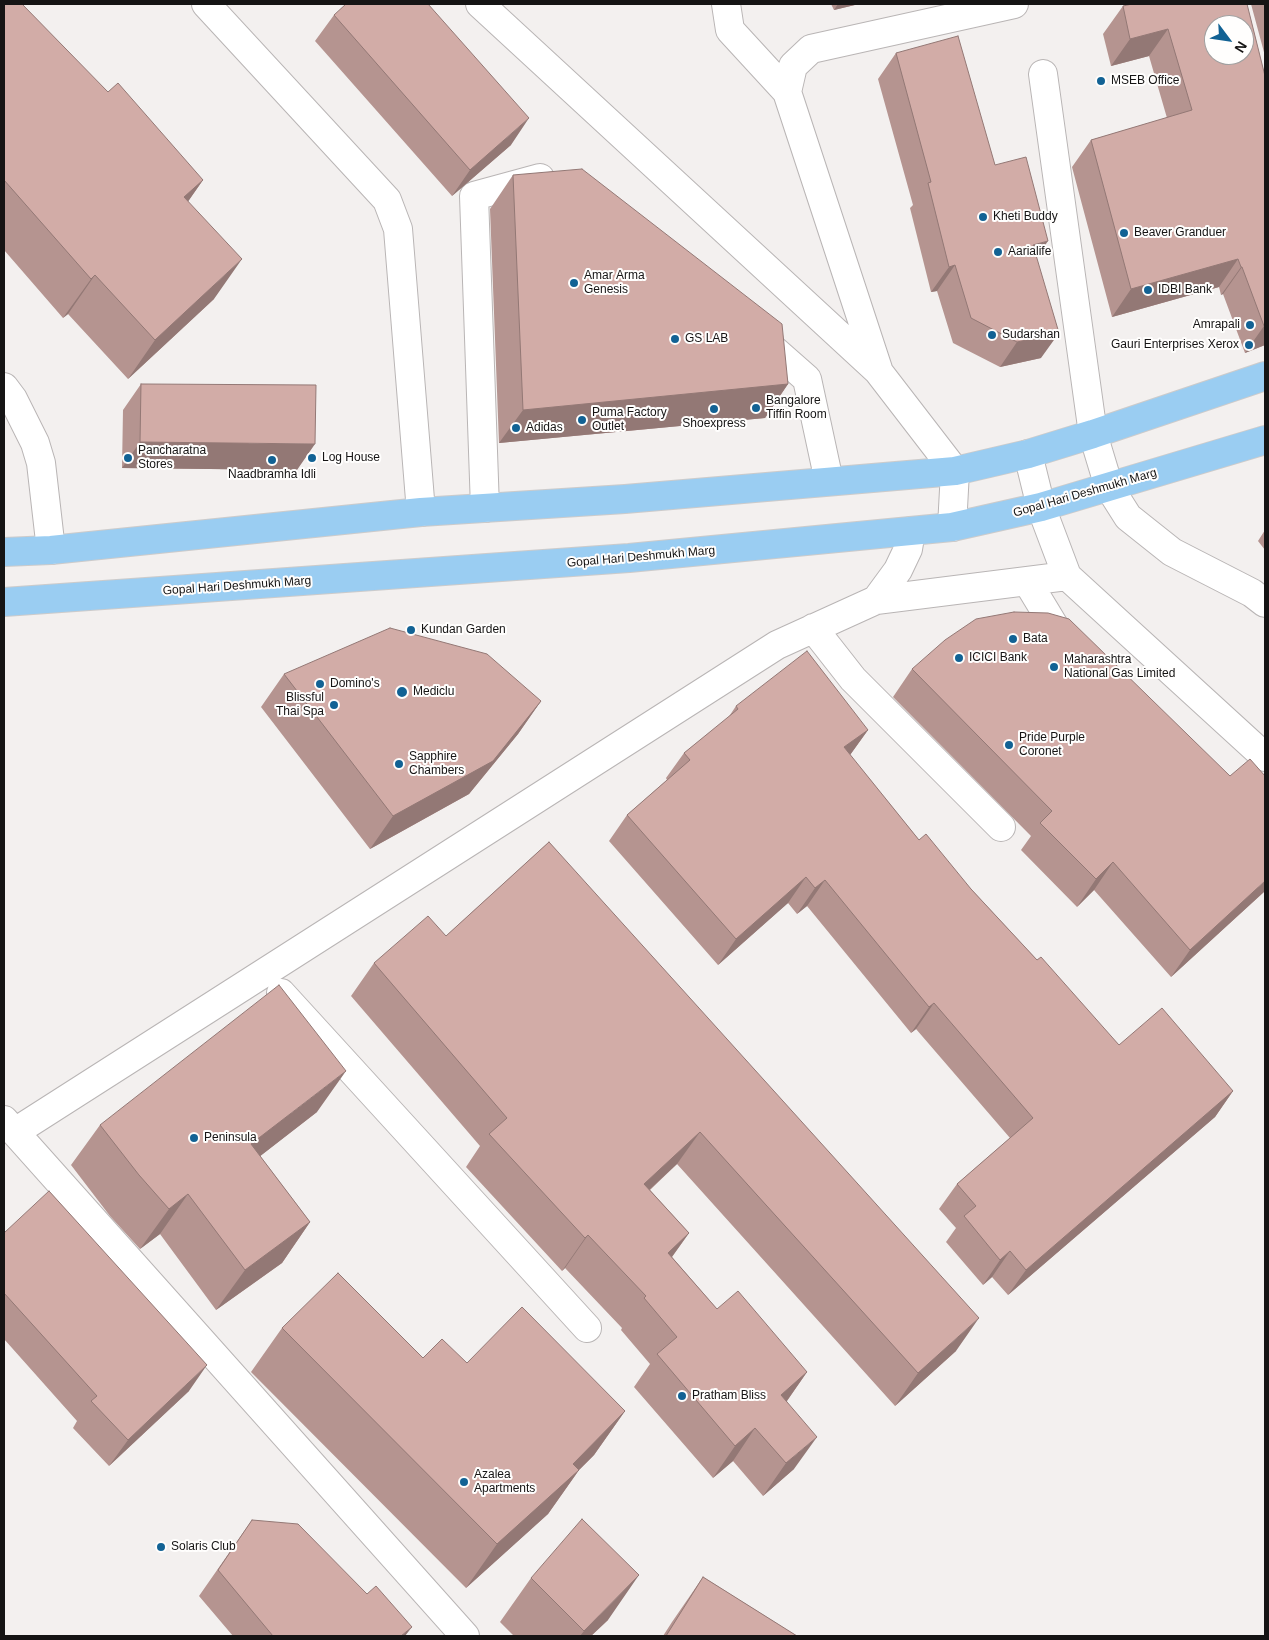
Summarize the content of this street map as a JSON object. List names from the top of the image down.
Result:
{
  "streets": {
    "main road": ["Gopal Hari Deshmukh Marg"]
  },
  "places": [
    "MSEB Office",
    "Kheti Buddy",
    "Beaver Granduer",
    "Aarialife",
    "Amar Arma Genesis",
    "IDBI Bank",
    "Amrapali",
    "Sudarshan",
    "GS LAB",
    "Gauri Enterprises Xerox",
    "Bangalore Tiffin Room",
    "Shoexpress",
    "Puma Factory Outlet",
    "Adidas",
    "Pancharatna Stores",
    "Log House",
    "Naadbramha Idli",
    "Kundan Garden",
    "Bata",
    "ICICI Bank",
    "Maharashtra National Gas Limited",
    "Domino's",
    "Mediclu",
    "Blissful Thai Spa",
    "Pride Purple Coronet",
    "Sapphire Chambers",
    "Peninsula",
    "Pratham Bliss",
    "Azalea Apartments",
    "Solaris Club"
  ],
  "north": "bottom right"
}
